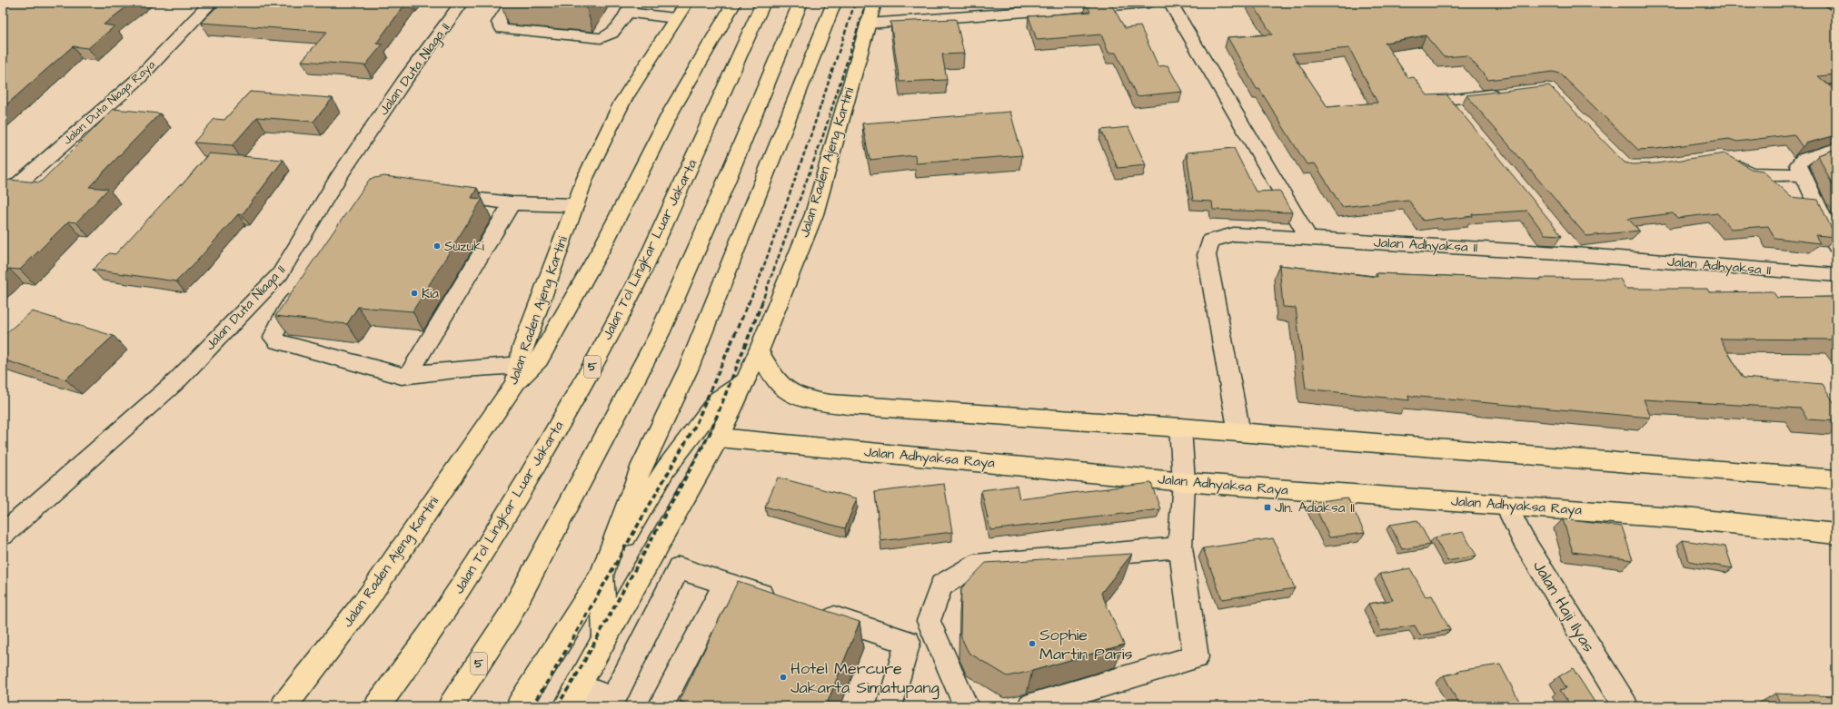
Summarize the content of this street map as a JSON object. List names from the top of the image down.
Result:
{
  "streets": {
    "main road": [
      "Jalan Raden Ajeng Kartini",
      "Jalan Tol Lingkar Luar Jakarta",
      "5",
      "Jalan Adhyaksa Raya"
    ],
    "street": [
      "Jalan Duta Niaga II",
      "Jalan Duta Niaga Raya",
      "Jalan Adhyaksa II",
      "Jalan Haji Ilyas"
    ]
  },
  "crossings": [
    ["Jalan Raden Ajeng Kartini", "Jalan Adhyaksa Raya"],
    ["Jalan Adhyaksa Raya", "Jalan Haji Ilyas"]
  ],
  "places": {
    "other": [
      "Suzuki",
      "Kia",
      "Sophie Martin Paris",
      "Hotel Mercure Jakarta Simatupang"
    ],
    "transit": ["Jln. Adiaksa II"]
  }
}
